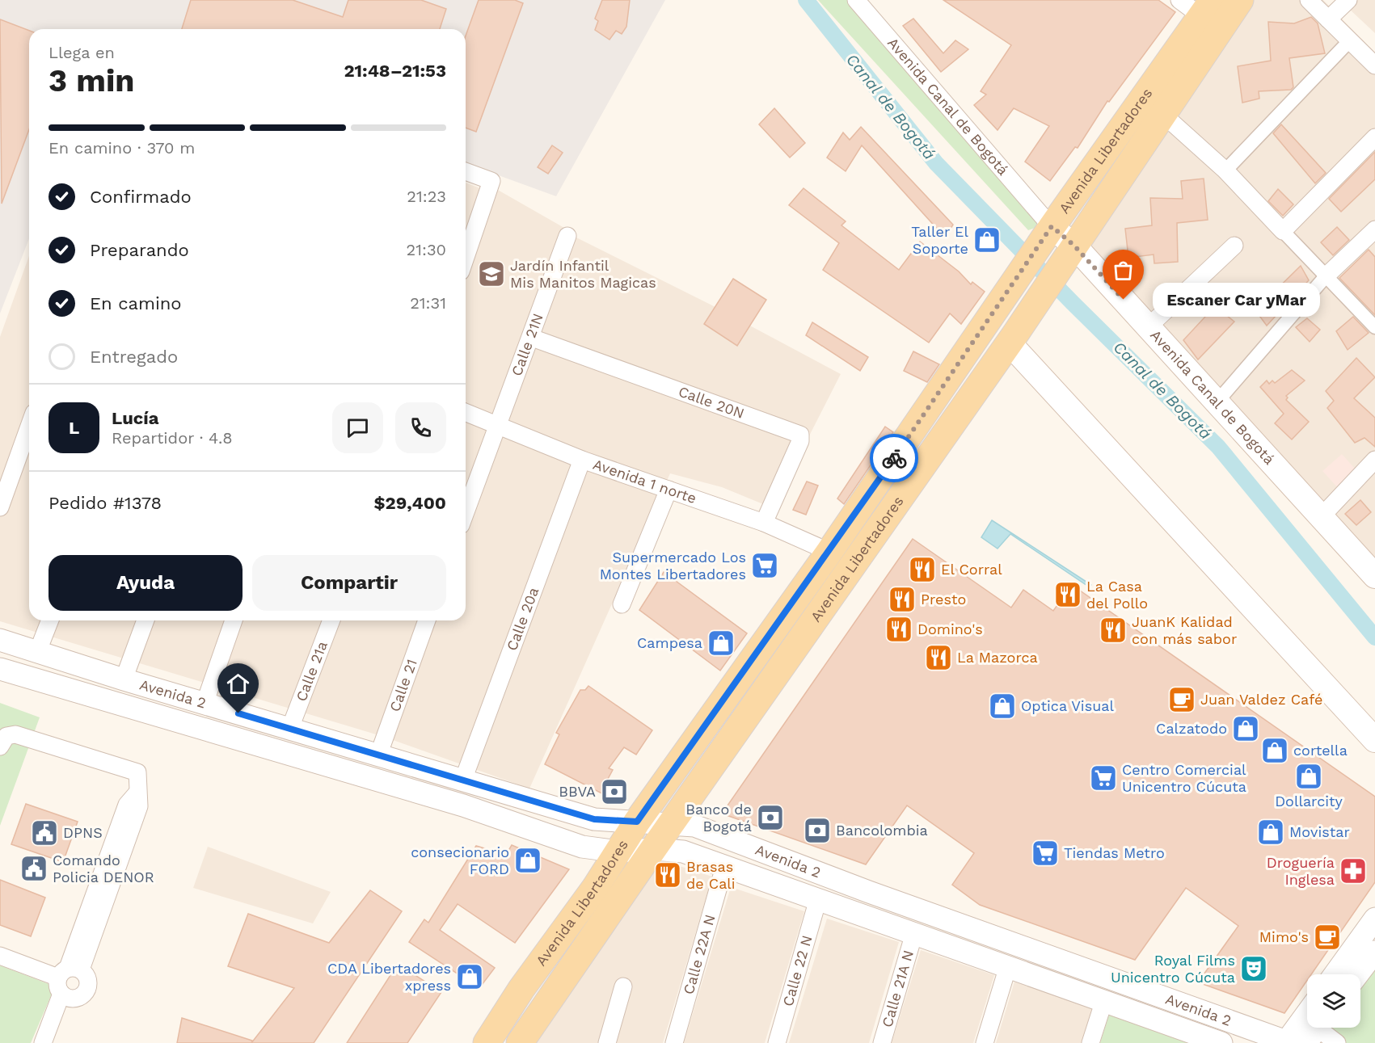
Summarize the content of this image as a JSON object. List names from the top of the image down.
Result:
{
  "streets": {
    "main road": ["Avenida Canal de Bogotá", "Avenida Libertadores"],
    "street": [
      "Calle 21N",
      "Calle 20N",
      "Avenida 1 norte",
      "Calle 20a",
      "Calle 21a",
      "Calle 21",
      "Avenida 2",
      "Calle 22A N",
      "Calle 22 N",
      "Calle 21A N"
    ]
  },
  "crossings": [
    ["Avenida Canal de Bogotá", "Avenida Libertadores"],
    ["Avenida Libertadores", "Avenida 1 norte"],
    ["Avenida Libertadores", "Avenida 2"],
    ["Calle 21N", "Calle 20N"],
    ["Calle 21N", "Avenida 1 norte"],
    ["Calle 20N", "Avenida 1 norte"],
    ["Avenida 1 norte", "Calle 20a"],
    ["Calle 20a", "Avenida 2"],
    ["Calle 21a", "Avenida 2"],
    ["Calle 21", "Avenida 2"],
    ["Avenida 2", "Calle 22A N"],
    ["Avenida 2", "Calle 22 N"],
    ["Avenida 2", "Calle 21A N"]
  ],
  "water": ["Canal de Bogotá"],
  "places": {
    "shop": [
      "Taller El Soporte",
      "Campesa",
      "Optica Visual",
      "Calzatodo",
      "cortella",
      "Dollarcity",
      "Movistar",
      "consecionario FORD",
      "CDA Libertadores xpress"
    ],
    "school or university": ["Jardín Infantil Mis Manitos Magicas"],
    "other": ["Escaner Car yMar"],
    "supermarket": ["Supermercado Los Montes Libertadores", "Centro Comercial Unicentro Cúcuta", "Tiendas Metro"],
    "restaurant": [
      "El Corral",
      "La Casa del Pollo",
      "Presto",
      "Domino's",
      "JuanK Kalidad con más sabor",
      "La Mazorca",
      "Brasas de Cali"
    ],
    "cafe": ["Juan Valdez Café", "Mimo's"],
    "bank": ["BBVA", "Banco de Bogotá", "Bancolombia"],
    "public building": ["DPNS", "Comando Policia DENOR"],
    "pharmacy": ["Droguería Inglesa"],
    "theatre": ["Royal Films Unicentro Cúcuta"]
  },
  "page": {
    "heading": ["3 min", "Llega en", "21:48–21:53"],
    "panel": [
      "Lucía",
      "Repartidor · 4.8",
      "Pedido #1378",
      "$29,400"
    ],
    "bar": "En camino · 370 m",
    "list": [
      ["Confirmado", "21:23"],
      ["Preparando", "21:30"],
      ["En camino", "21:31"],
      "Entregado"
    ],
    "bubble": "Escaner Car yMar",
    "round": "L",
    "buttons": ["Ayuda", "Compartir"]
  }
}
